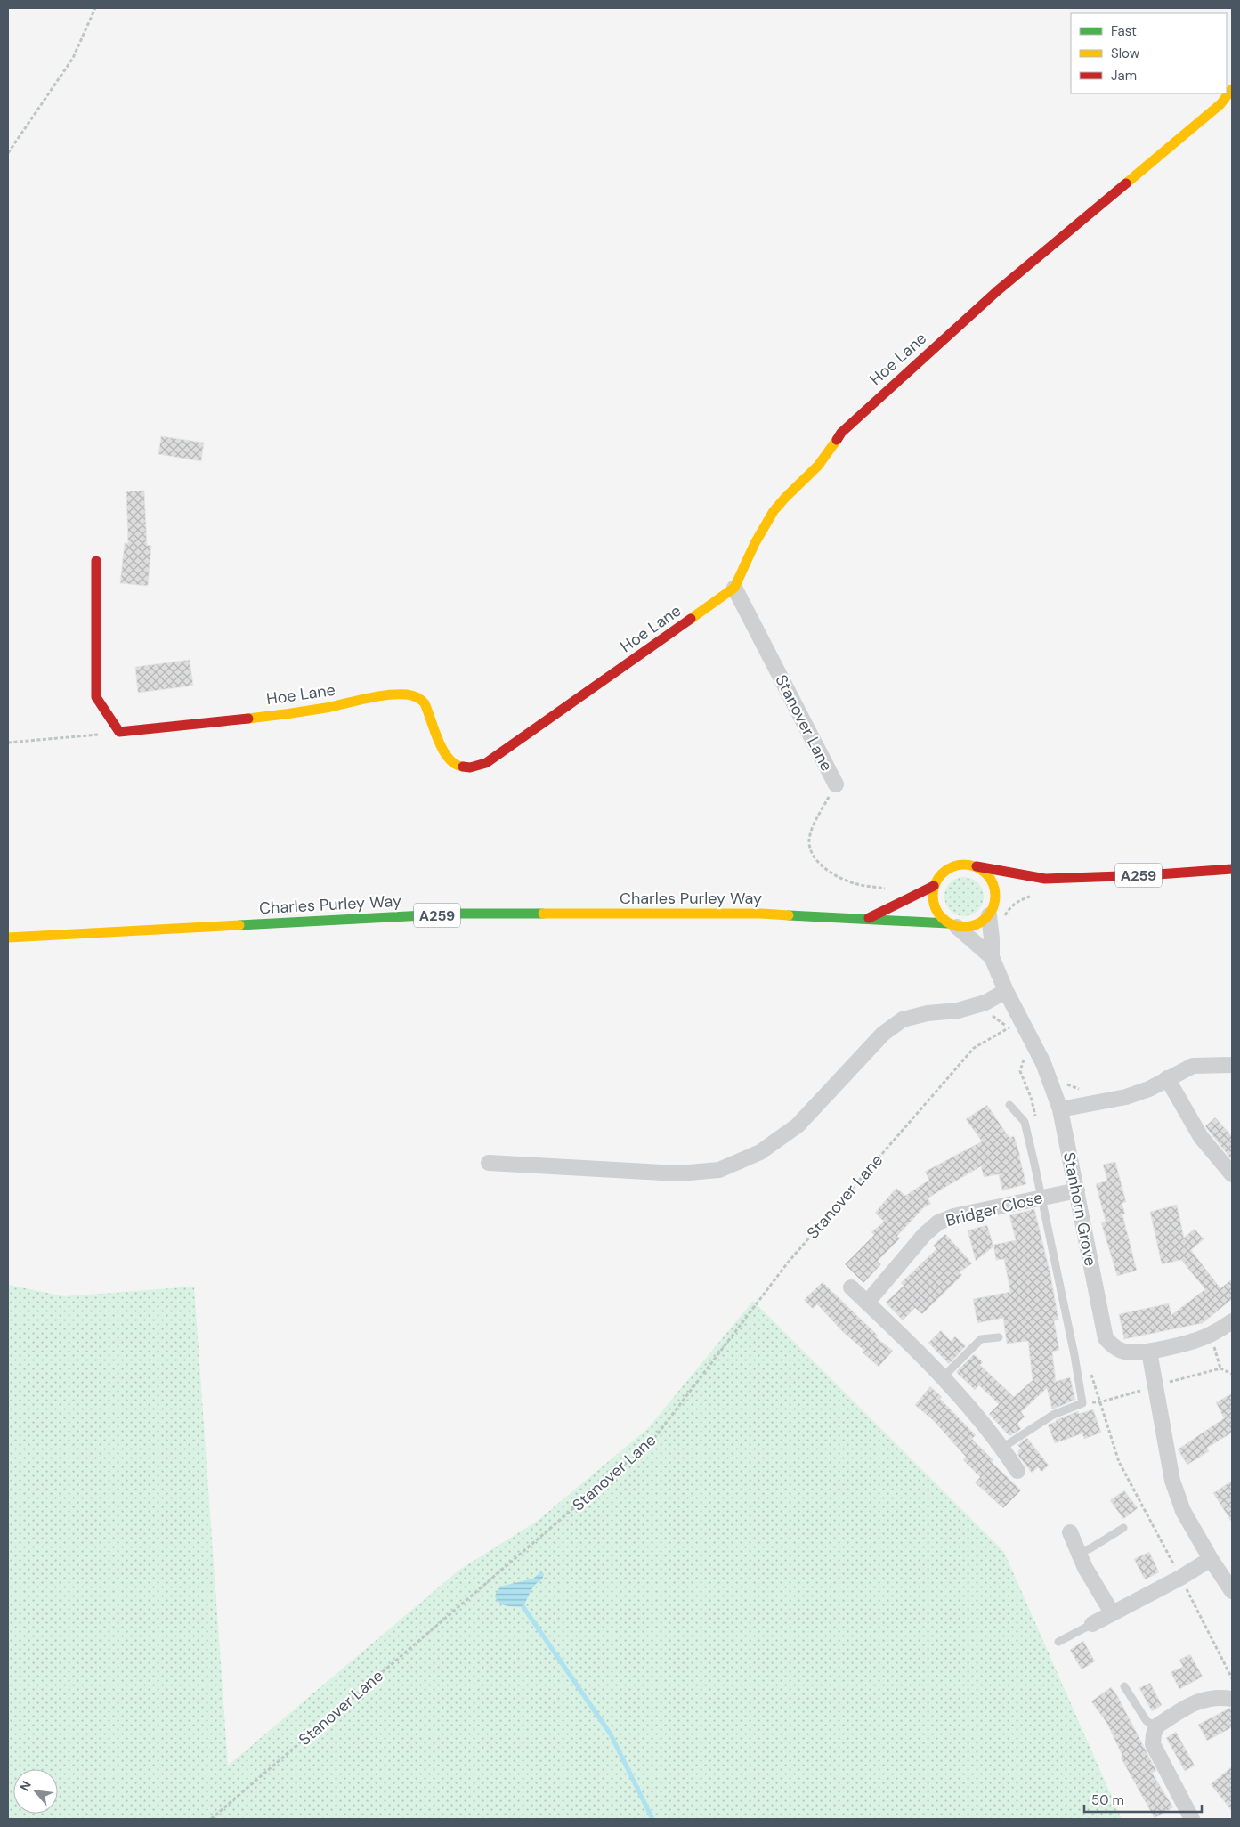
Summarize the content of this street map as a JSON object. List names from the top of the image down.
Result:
{
  "streets": {
    "street": [
      "Hoe Lane",
      "Stanover Lane",
      "A259",
      "Charles Purley Way",
      "Bridger Close",
      "Stanhorn Grove"
    ]
  },
  "crossings": [
    ["Hoe Lane", "Stanover Lane"],
    ["Stanover Lane", "Charles Purley Way"],
    ["Stanover Lane", "Stanhorn Grove"],
    ["A259", "Charles Purley Way"],
    ["A259", "Stanhorn Grove"],
    ["Charles Purley Way", "Stanhorn Grove"],
    ["Bridger Close", "Stanhorn Grove"]
  ],
  "legend": ["Fast", "Slow", "Jam"],
  "scale_bar": "50 m",
  "north": "top left"
}
